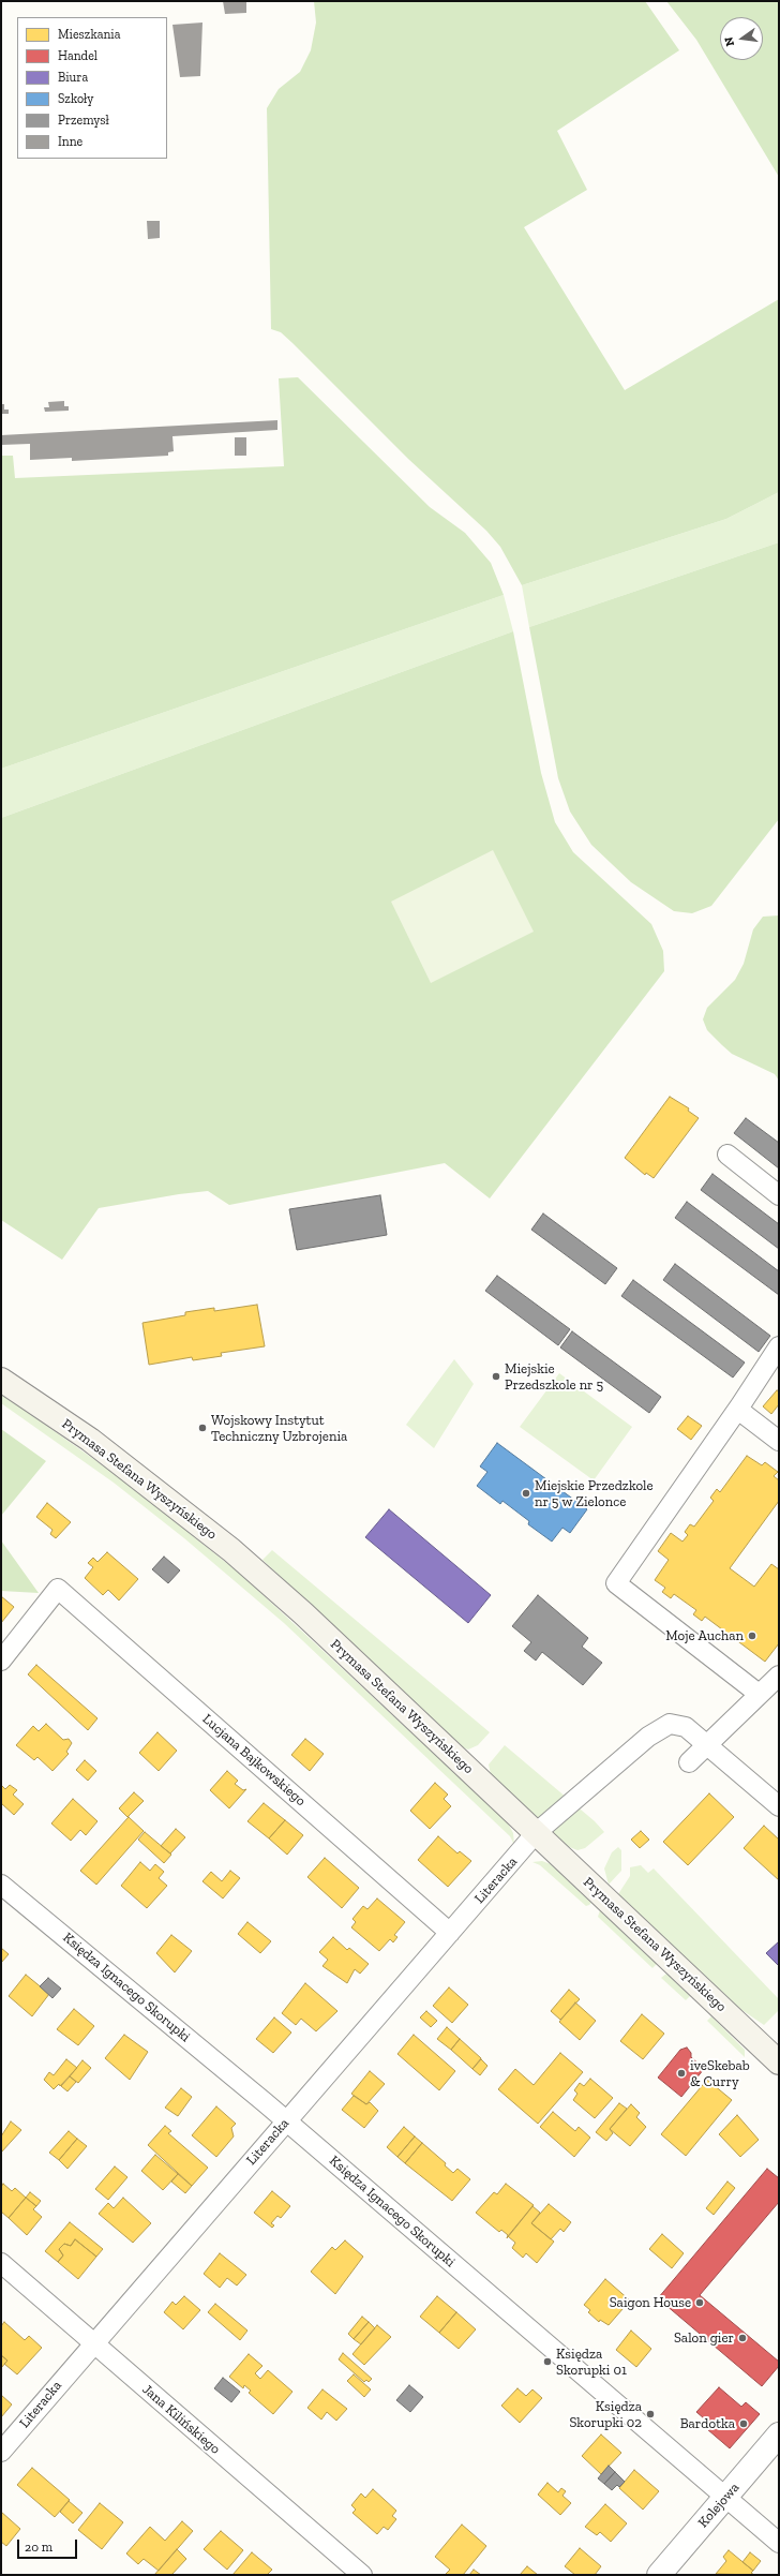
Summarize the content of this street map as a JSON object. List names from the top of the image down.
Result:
{
  "streets": {
    "main road": ["Prymasa Stefana Wyszyńskiego"],
    "street": [
      "Lucjana Bajkowskiego",
      "Literacka",
      "Księdza Ignacego Skorupki",
      "Jana Kilińskiego",
      "Kolejowa"
    ]
  },
  "crossings": [
    ["Prymasa Stefana Wyszyńskiego", "Literacka"],
    ["Lucjana Bajkowskiego", "Literacka"],
    ["Literacka", "Księdza Ignacego Skorupki"],
    ["Literacka", "Jana Kilińskiego"],
    ["Księdza Ignacego Skorupki", "Kolejowa"]
  ],
  "places": [
    "Miejskie Przedszkole nr 5",
    "Wojskowy Instytut Techniczny Uzbrojenia",
    "Miejskie Przedzkole nr 5 w Zielonce",
    "Moje Auchan",
    "iveSkebab & Curry",
    "Saigon House",
    "Salon gier",
    "Księdza Skorupki 01",
    "Księdza Skorupki 02",
    "Bardotka"
  ],
  "legend": [
    "Mieszkania",
    "Handel",
    "Biura",
    "Szkoły",
    "Przemysł",
    "Inne"
  ],
  "scale_bar": "20 m",
  "north": "left"
}
